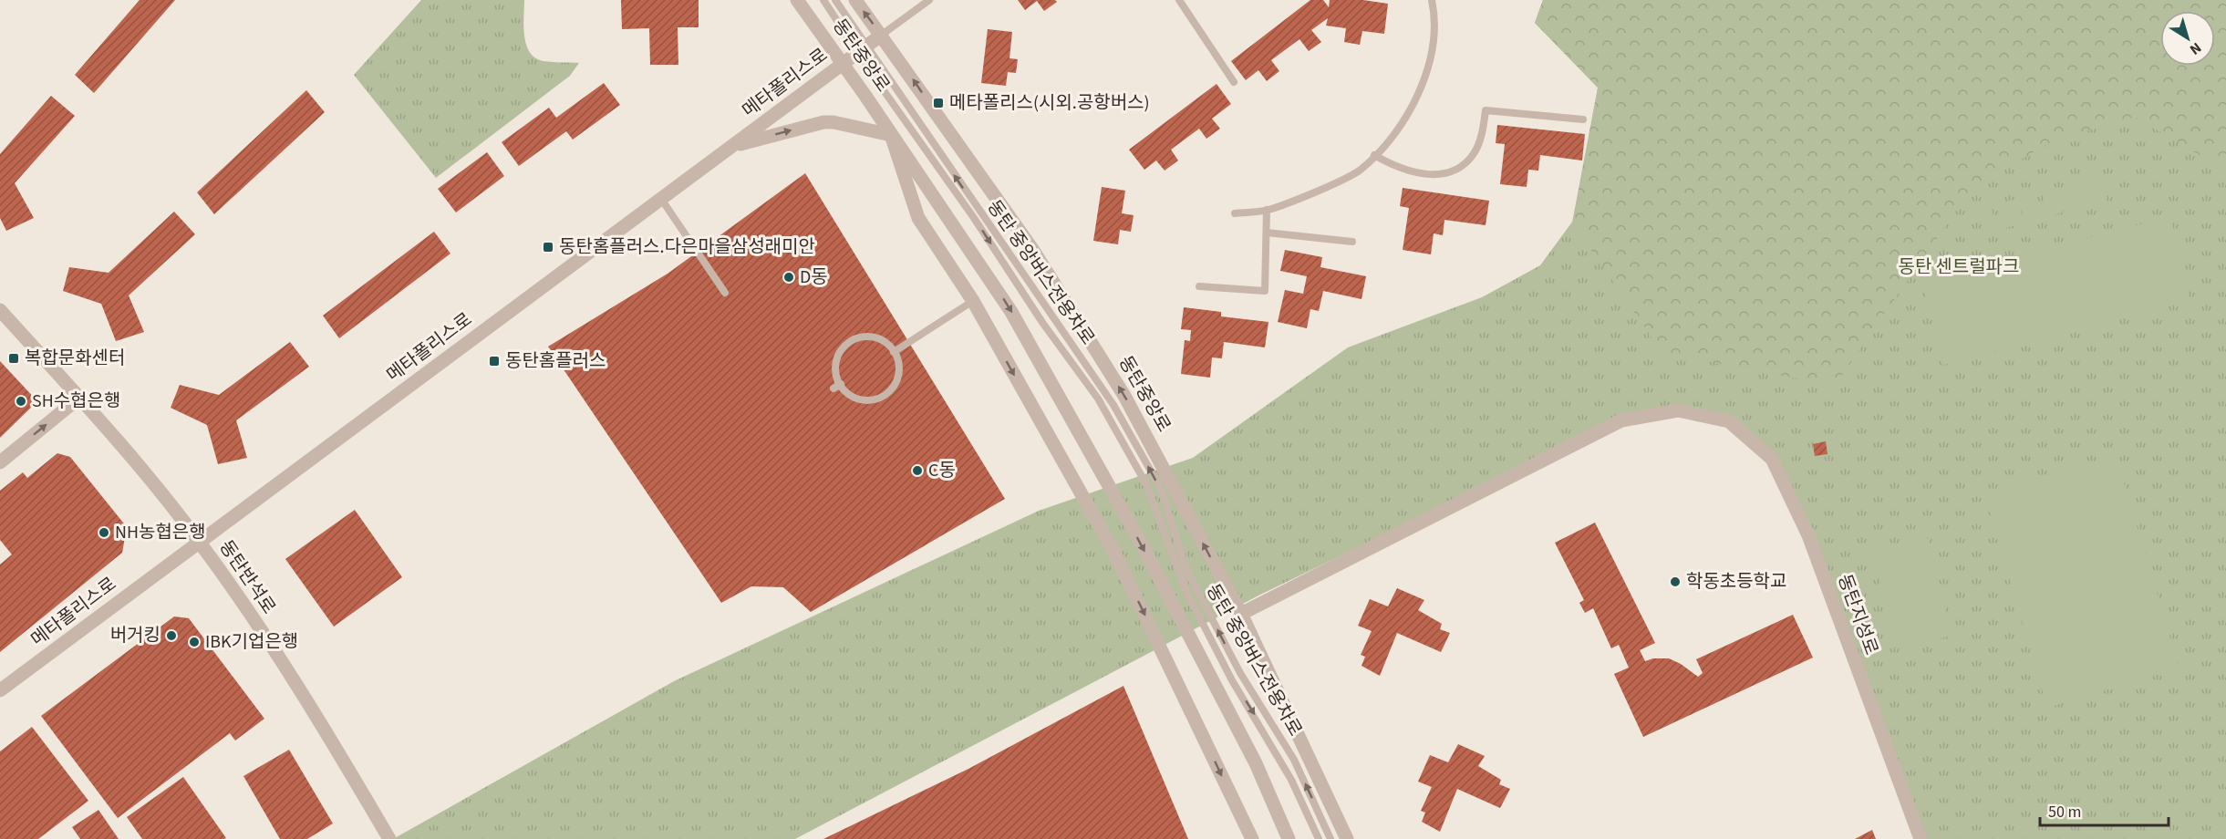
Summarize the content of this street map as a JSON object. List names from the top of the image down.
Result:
{
  "streets": {
    "street": [
      "동탄중앙로",
      "메타폴리스로",
      "동탄반석로",
      "동탄지성로"
    ],
    "lane": ["동탄 중앙버스전용차로"]
  },
  "crossings": [
    ["동탄중앙로", "메타폴리스로"],
    ["동탄중앙로", "동탄지성로"],
    ["메타폴리스로", "동탄 중앙버스전용차로"],
    ["메타폴리스로", "동탄반석로"]
  ],
  "parks": ["동탄 센트럴파크"],
  "places": {
    "transit": [
      "메타폴리스(시외.공항버스)",
      "동탄홈플러스.다은마을삼성래미안",
      "복합문화센터",
      "동탄홈플러스"
    ],
    "other": [
      "D동",
      "SH수협은행",
      "C동",
      "NH농협은행",
      "학동초등학교",
      "버거킹",
      "IBK기업은행"
    ]
  },
  "scale_bar": "50 m",
  "north": "bottom right"
}
